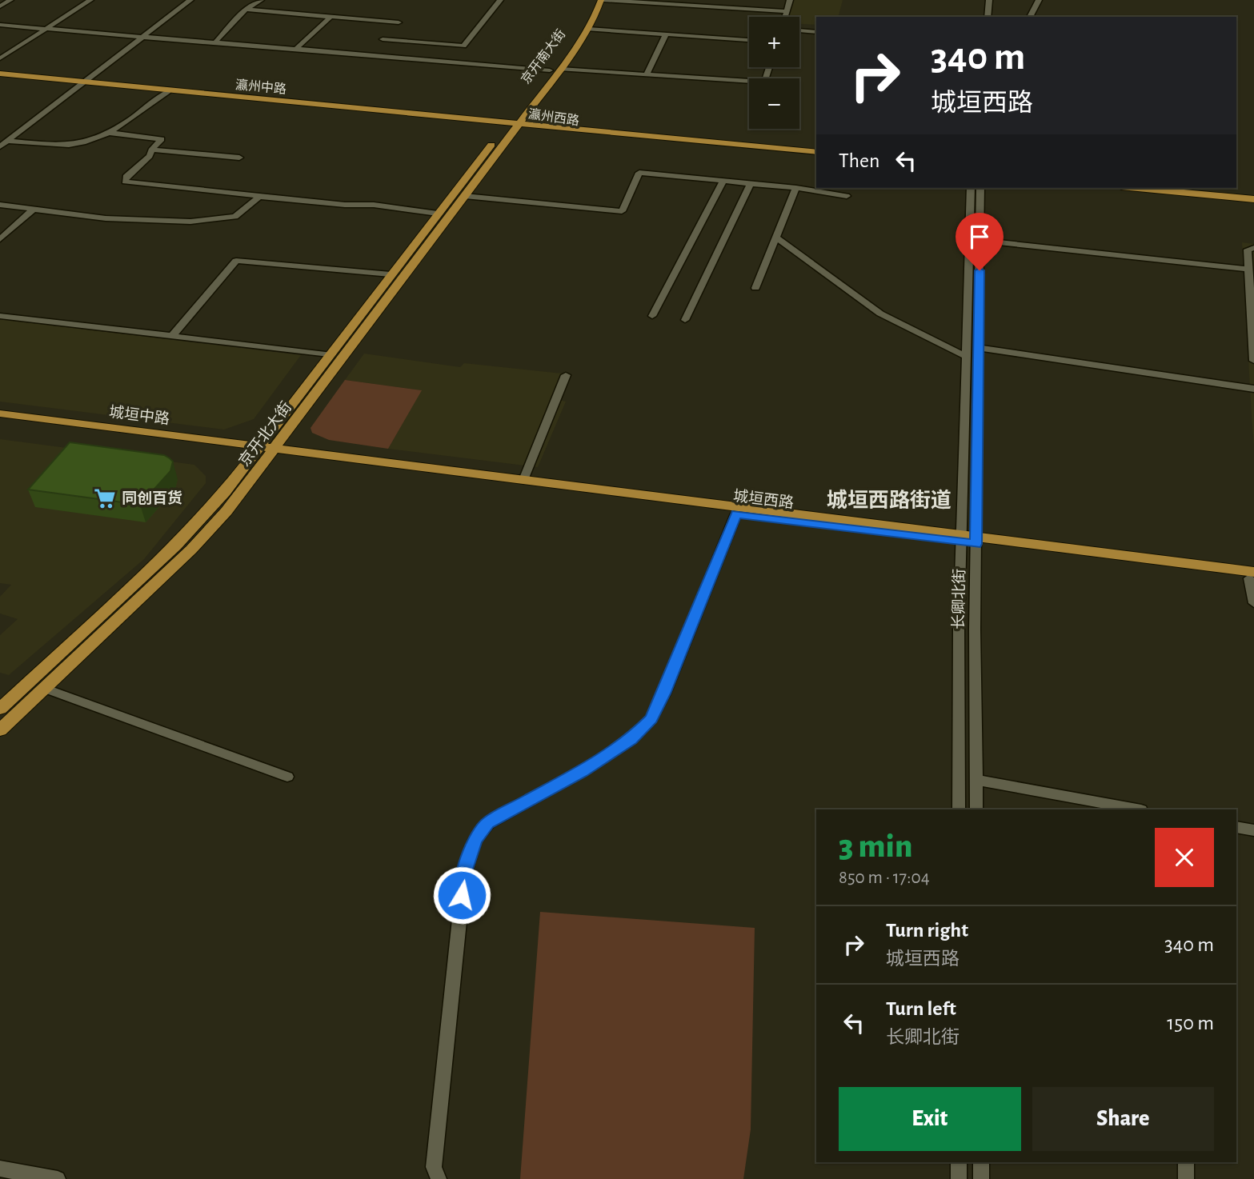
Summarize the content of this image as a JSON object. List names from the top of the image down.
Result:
{
  "streets": {
    "main road": [
      "京开南大街",
      "瀛州中路",
      "瀛州西路",
      "城垣中路",
      "京开北大街",
      "城垣西路"
    ],
    "street": ["长卿北街"]
  },
  "crossings": [
    ["京开南大街", "瀛州中路"],
    ["京开南大街", "瀛州西路"],
    ["京开南大街", "京开北大街"],
    ["瀛州中路", "瀛州西路"],
    ["瀛州中路", "京开北大街"],
    ["瀛州西路", "京开北大街"],
    ["城垣中路", "京开北大街"],
    ["城垣中路", "城垣西路"],
    ["京开北大街", "城垣西路"],
    ["城垣西路", "长卿北街"]
  ],
  "districts": ["城垣西路街道"],
  "places": {
    "supermarket": ["同创百货"]
  },
  "page": {
    "map_buttons": ["+", "−"],
    "turn": ["340 m", "城垣西路"],
    "then": "Then",
    "heading": ["3 min", "850 m · 17:04"],
    "list": [
      {
        "name": "Turn right",
        "note": "城垣西路",
        "value": "340 m"
      },
      {
        "name": "Turn left",
        "note": "长卿北街",
        "value": "150 m"
      }
    ],
    "buttons": ["Exit", "Share"]
  }
}
